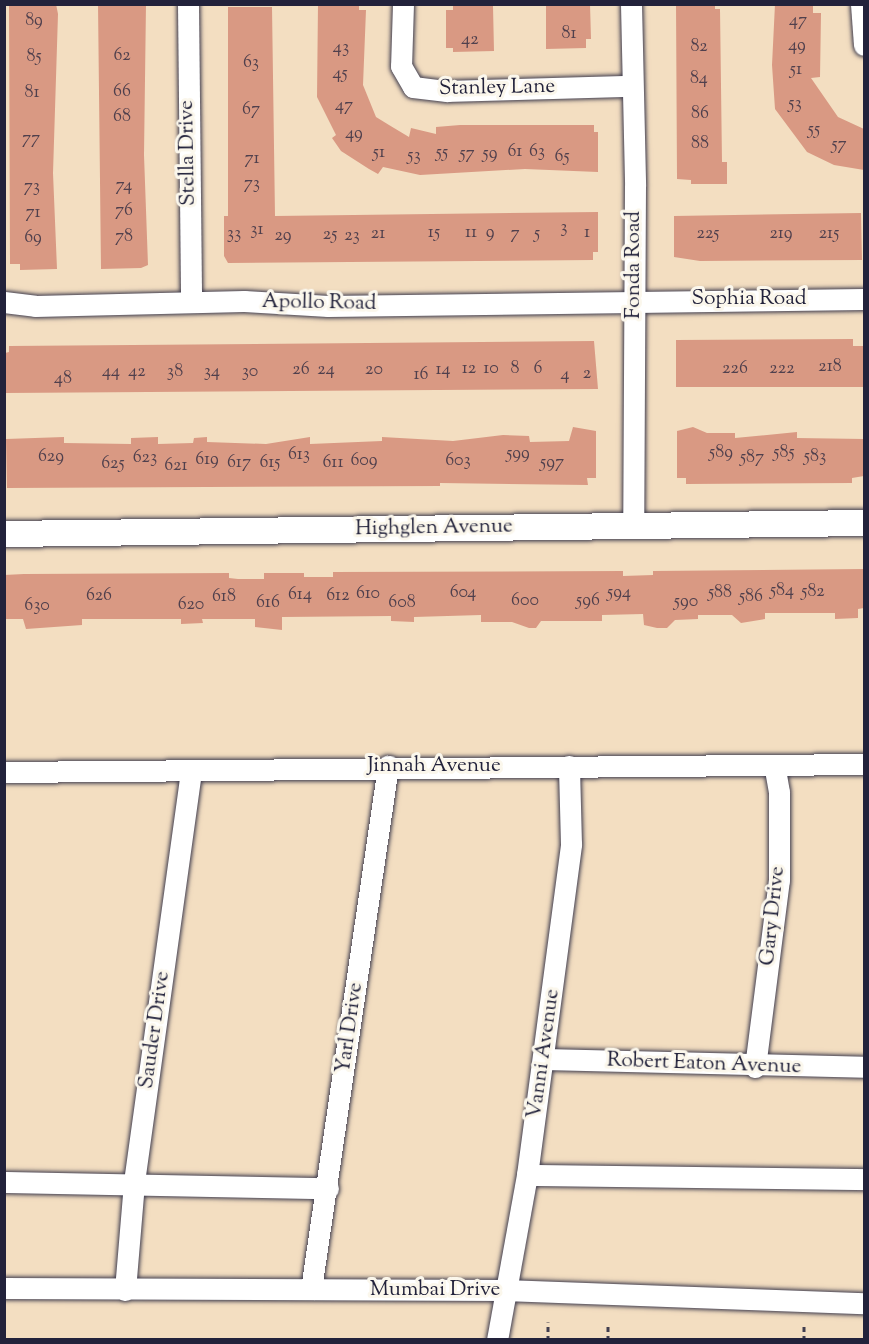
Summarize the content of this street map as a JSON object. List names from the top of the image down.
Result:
{
  "streets": {
    "street": [
      "Stanley Lane",
      "Stella Drive",
      "Fonda Road",
      "Sophia Road",
      "Apollo Road",
      "Highglen Avenue",
      "Jinnah Avenue",
      "Gary Drive",
      "Yarl Drive",
      "Sauder Drive",
      "Vanni Avenue",
      "Robert Eaton Avenue",
      "Mumbai Drive"
    ]
  },
  "crossings": [
    ["Stanley Lane", "Fonda Road"],
    ["Stella Drive", "Apollo Road"],
    ["Fonda Road", "Sophia Road"],
    ["Fonda Road", "Apollo Road"],
    ["Fonda Road", "Highglen Avenue"],
    ["Sophia Road", "Apollo Road"],
    ["Jinnah Avenue", "Gary Drive"],
    ["Jinnah Avenue", "Yarl Drive"],
    ["Jinnah Avenue", "Sauder Drive"],
    ["Jinnah Avenue", "Vanni Avenue"],
    ["Gary Drive", "Robert Eaton Avenue"],
    ["Yarl Drive", "Mumbai Drive"],
    ["Sauder Drive", "Mumbai Drive"],
    ["Vanni Avenue", "Robert Eaton Avenue"],
    ["Vanni Avenue", "Mumbai Drive"]
  ],
  "house_numbers": [
    "89",
    "47",
    "81",
    "42",
    "49",
    "82",
    "43",
    "62",
    "85",
    "63",
    "51",
    "45",
    "84",
    "66",
    "81",
    "53",
    "47",
    "67",
    "86",
    "68",
    "55",
    "49",
    "77",
    "88",
    "57",
    "61",
    "63",
    "51",
    "55",
    "57",
    "59",
    "53",
    "65",
    "71",
    "73",
    "74",
    "73",
    "76",
    "71",
    "3",
    "31",
    "15",
    "11",
    "9",
    "1",
    "33",
    "21",
    "7",
    "5",
    "225",
    "219",
    "215",
    "25",
    "29",
    "23",
    "78",
    "69",
    "218",
    "12",
    "10",
    "8",
    "6",
    "226",
    "222",
    "26",
    "24",
    "20",
    "14",
    "44",
    "42",
    "38",
    "34",
    "30",
    "2",
    "16",
    "4",
    "48",
    "589",
    "585",
    "599",
    "613",
    "629",
    "583",
    "623",
    "587",
    "619",
    "609",
    "603",
    "617",
    "615",
    "611",
    "597",
    "625",
    "621",
    "584",
    "582",
    "604",
    "594",
    "588",
    "610",
    "614",
    "626",
    "612",
    "618",
    "586",
    "600",
    "596",
    "590",
    "616",
    "608",
    "620",
    "630"
  ]
}
